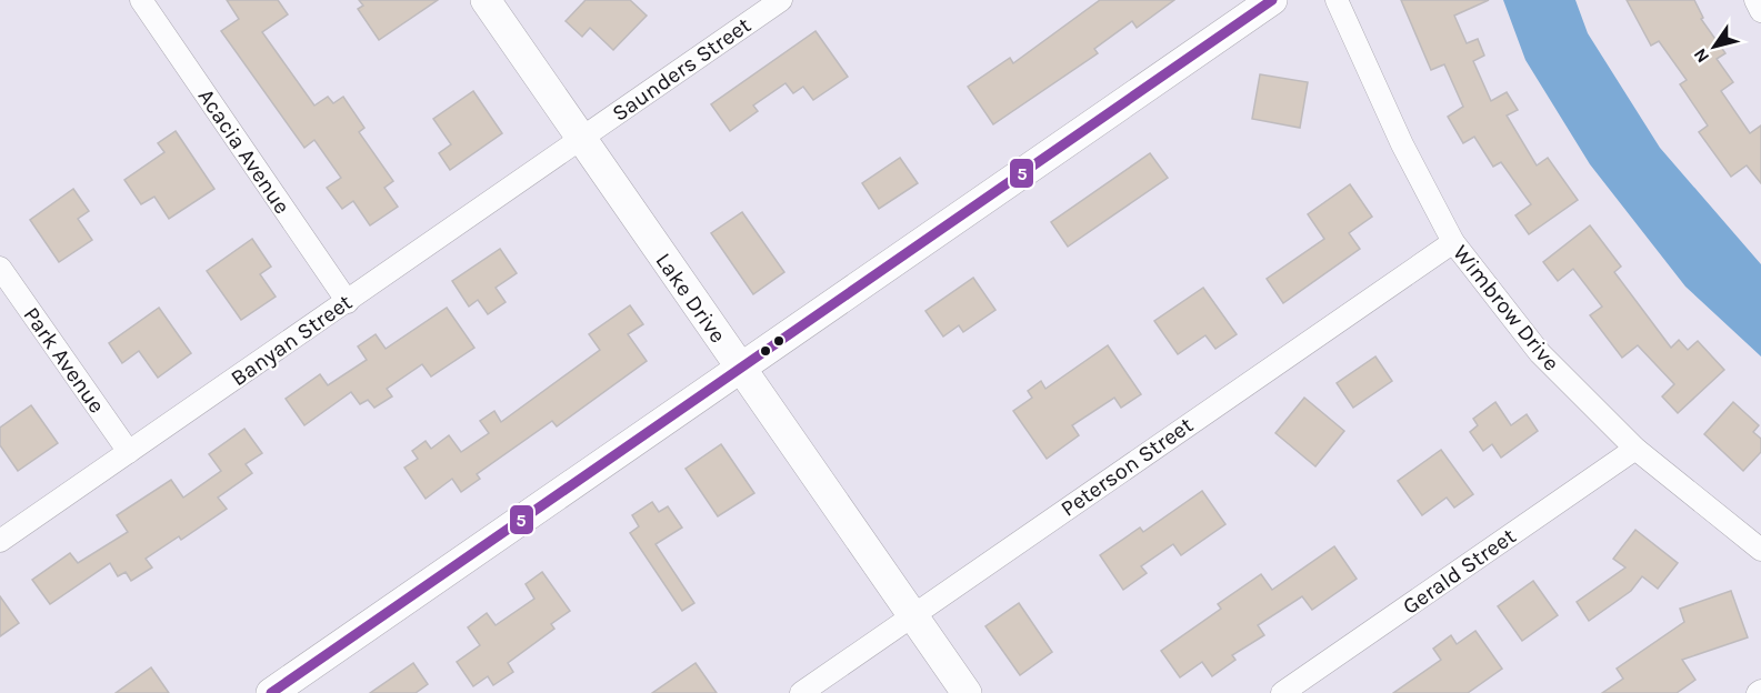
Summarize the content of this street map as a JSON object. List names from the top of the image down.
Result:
{
  "streets": {
    "street": [
      "Saunders Street",
      "Acacia Avenue",
      "Lake Drive",
      "Wimbrow Drive",
      "Banyan Street",
      "Park Avenue",
      "Peterson Street",
      "Gerald Street"
    ]
  },
  "crossings": [
    ["Saunders Street", "Lake Drive"],
    ["Saunders Street", "Banyan Street"],
    ["Acacia Avenue", "Banyan Street"],
    ["Lake Drive", "Banyan Street"],
    ["Lake Drive", "Peterson Street"],
    ["Wimbrow Drive", "Peterson Street"],
    ["Wimbrow Drive", "Gerald Street"],
    ["Banyan Street", "Park Avenue"]
  ],
  "lines": ["transit line 5"],
  "north": "bottom left"
}
